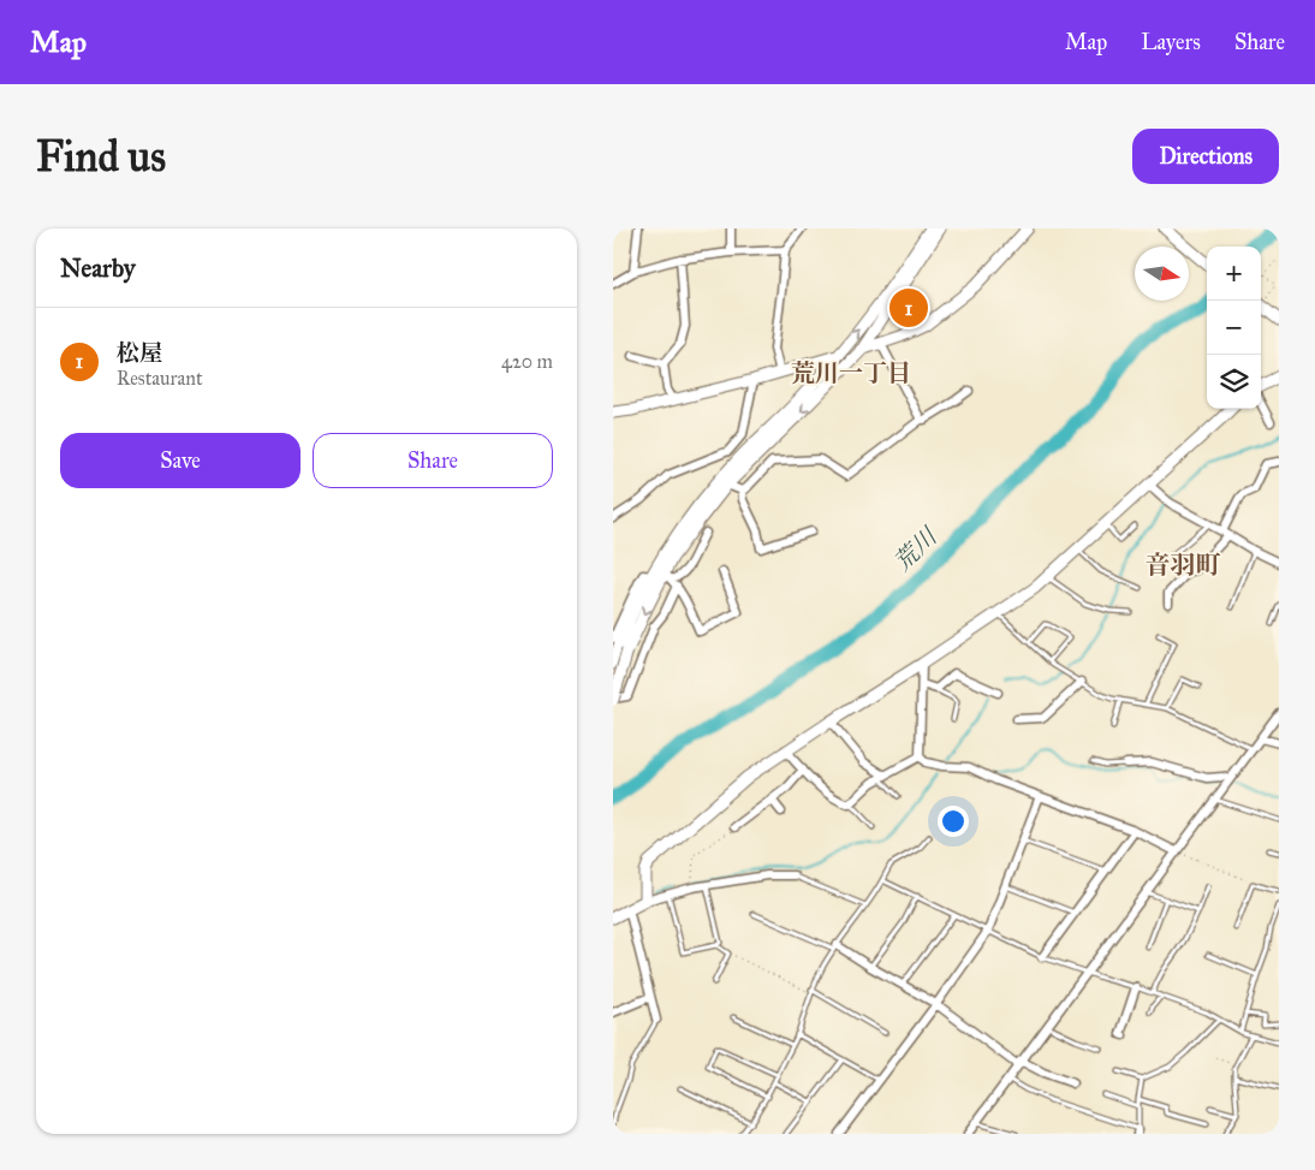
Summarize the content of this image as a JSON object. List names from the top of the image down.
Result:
{
  "districts": ["荒川一丁目", "音羽町"],
  "water": ["荒川"],
  "north": "right",
  "page": {
    "header": "Map",
    "nav": ["Map", "Layers", "Share"],
    "buttons": [
      "Directions",
      ["Save", "Share"]
    ],
    "title": "Find us",
    "heading": "Nearby",
    "map_buttons": ["+", "−"],
    "pins": "1",
    "list": [
      {
        "mark": "1",
        "name": "松屋",
        "note": "Restaurant",
        "value": "420 m"
      }
    ]
  }
}
